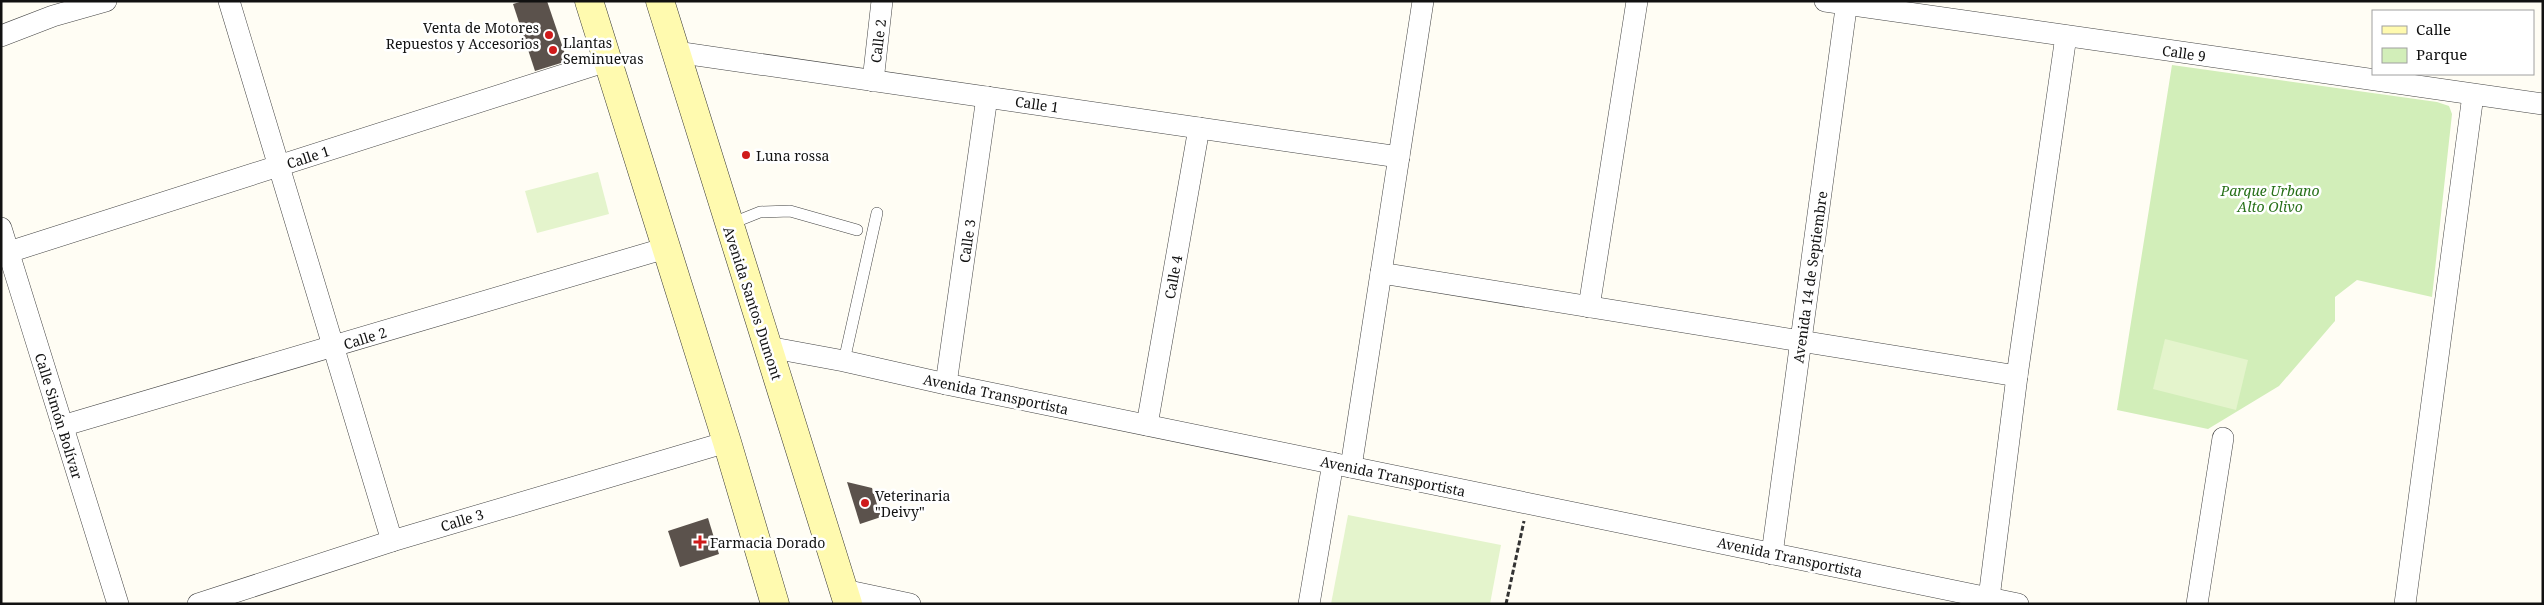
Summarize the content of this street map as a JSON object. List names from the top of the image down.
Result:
{
  "streets": {
    "main road": ["Avenida Santos Dumont"],
    "street": [
      "Calle 2",
      "Calle 9",
      "Calle 1",
      "Calle 3",
      "Calle 4",
      "Avenida 14 de Septiembre",
      "Avenida Transportista",
      "Calle Simón Bolívar"
    ]
  },
  "crossings": [
    ["Calle 2", "Calle 1"],
    ["Calle 2", "Calle Simón Bolívar"],
    ["Calle 9", "Avenida 14 de Septiembre"],
    ["Calle 1", "Calle 3"],
    ["Calle 1", "Calle 4"],
    ["Calle 1", "Avenida Santos Dumont"],
    ["Calle 1", "Calle Simón Bolívar"],
    ["Calle 3", "Avenida Transportista"],
    ["Calle 4", "Avenida Transportista"],
    ["Avenida 14 de Septiembre", "Avenida Transportista"],
    ["Avenida Santos Dumont", "Avenida Transportista"]
  ],
  "parks": ["Parque Urbano Alto Olivo"],
  "places": {
    "other": [
      "Venta de Motores Repuestos y Accesorios",
      "Llantas Seminuevas",
      "Luna rossa",
      "Veterinaria \"Deivy\""
    ],
    "health": ["Farmacia Dorado"]
  },
  "legend": ["Calle", "Parque"]
}
